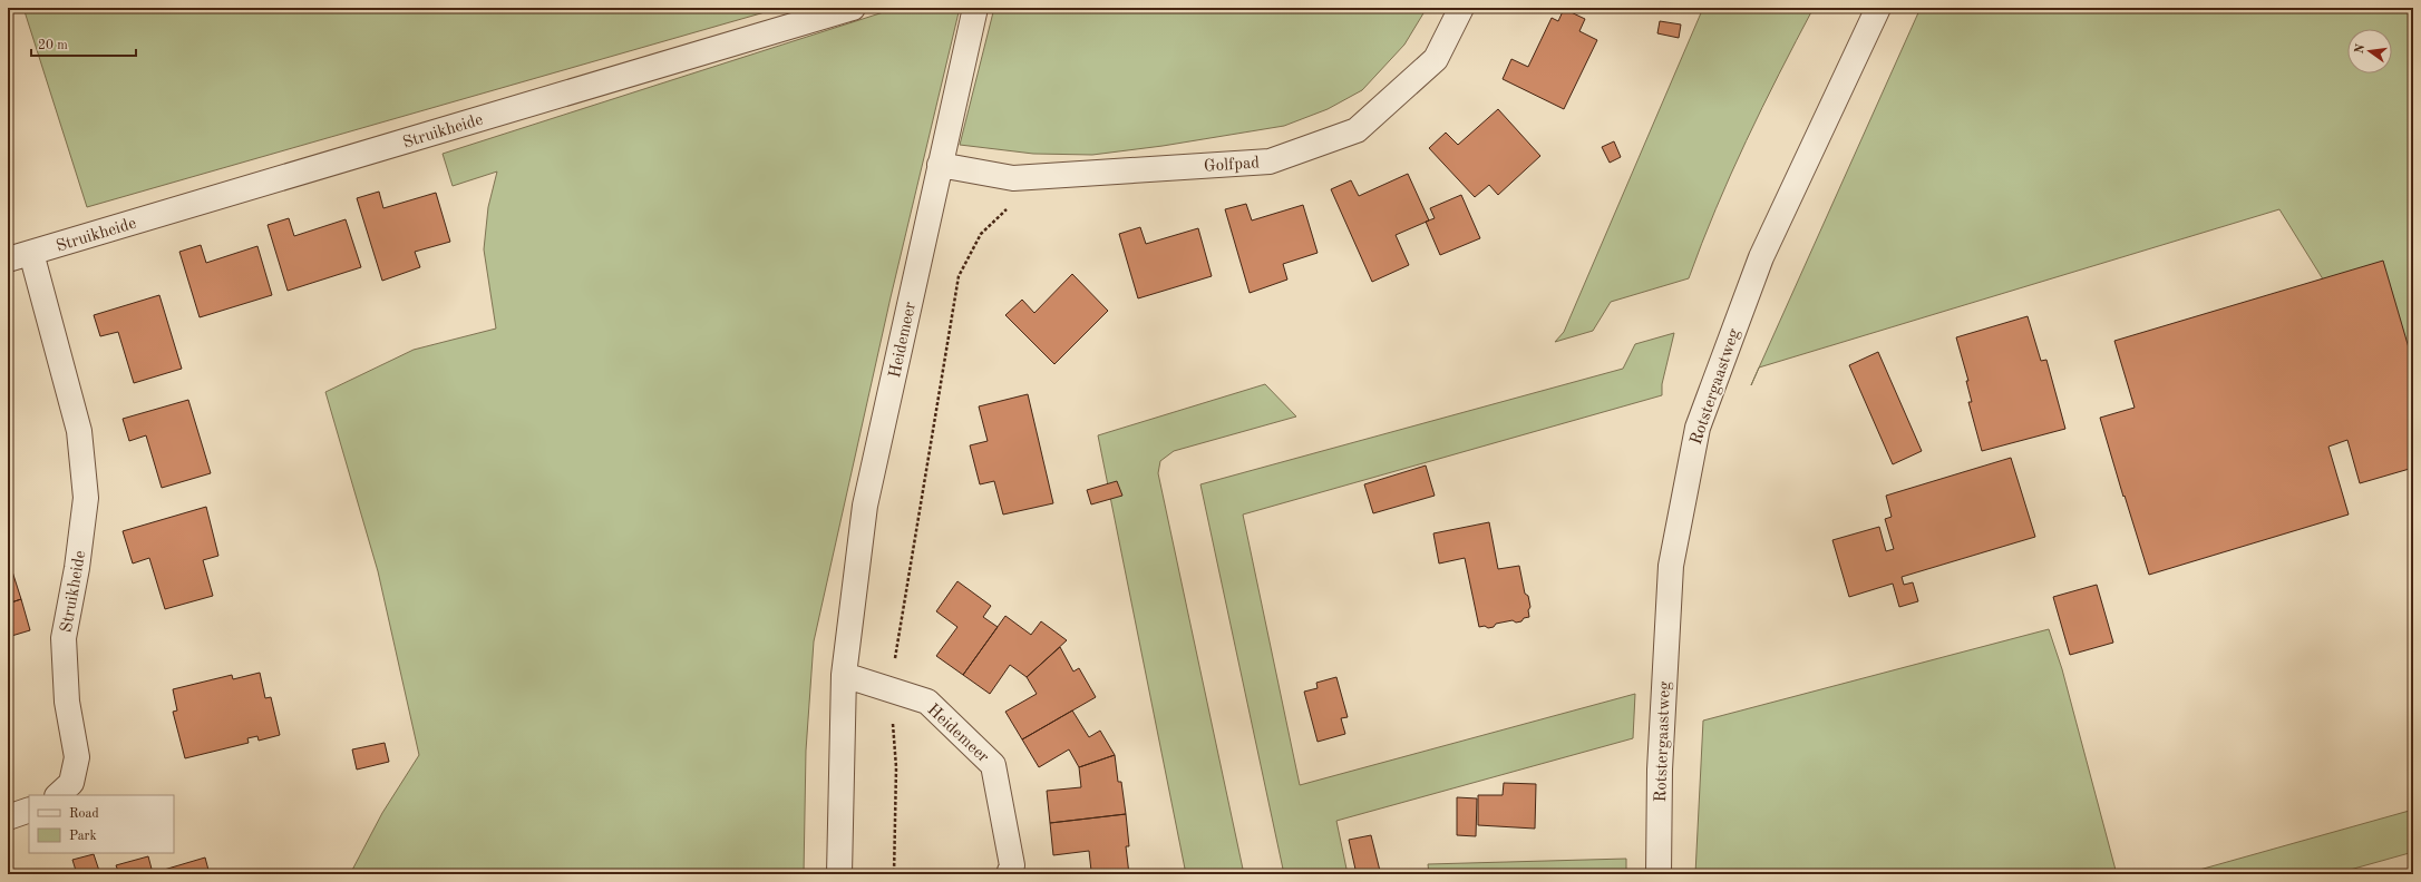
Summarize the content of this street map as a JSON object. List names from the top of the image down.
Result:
{
  "streets": {
    "street": [
      "Struikheide",
      "Golfpad",
      "Heidemeer",
      "Rotstergaastweg"
    ]
  },
  "crossings": [
    ["Golfpad", "Heidemeer"]
  ],
  "legend": ["Road", "Park"],
  "scale_bar": "20 m",
  "north": "left"
}
